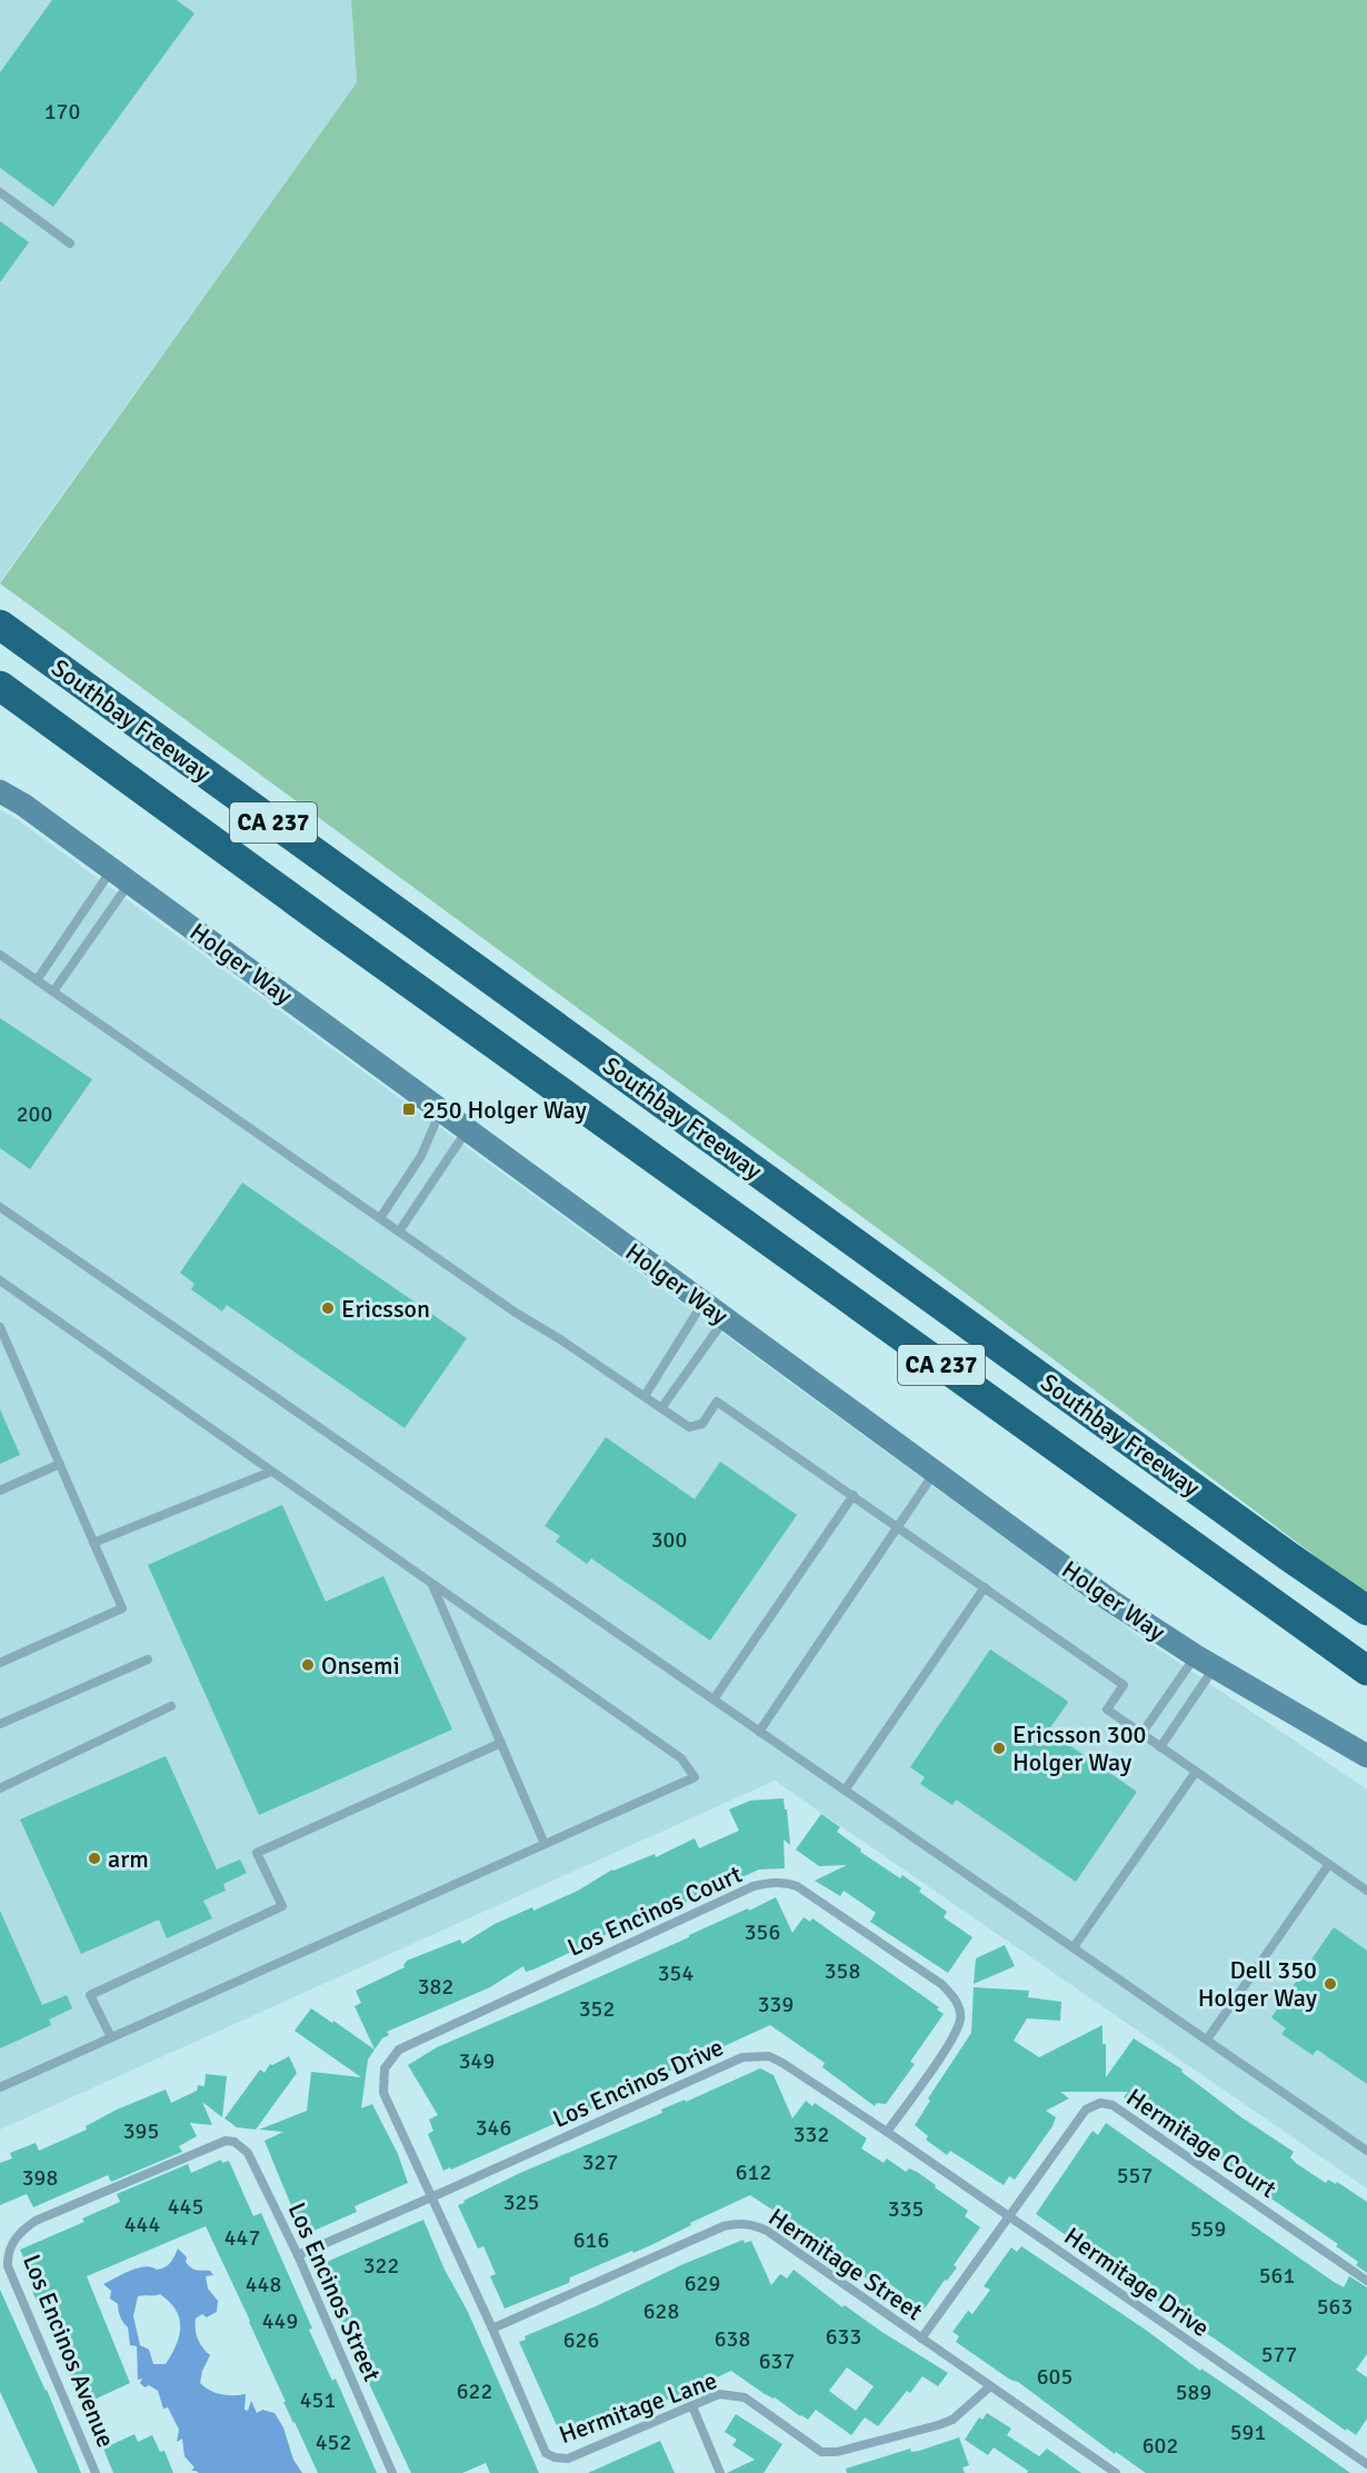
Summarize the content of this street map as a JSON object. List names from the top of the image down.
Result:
{
  "streets": {
    "highway": ["Southbay Freeway", "CA 237"],
    "street": ["Holger Way"],
    "lane": [
      "Los Encinos Court",
      "Los Encinos Drive",
      "Hermitage Court",
      "Hermitage Street",
      "Hermitage Drive",
      "Los Encinos Street",
      "Los Encinos Avenue",
      "Hermitage Lane"
    ]
  },
  "crossings": [
    ["Los Encinos Court", "Los Encinos Drive"],
    ["Los Encinos Court", "Hermitage Lane"],
    ["Los Encinos Drive", "Hermitage Court"],
    ["Los Encinos Drive", "Hermitage Drive"],
    ["Los Encinos Drive", "Los Encinos Street"],
    ["Los Encinos Drive", "Hermitage Lane"],
    ["Hermitage Court", "Hermitage Drive"],
    ["Hermitage Street", "Hermitage Lane"],
    ["Los Encinos Street", "Los Encinos Avenue"]
  ],
  "places": {
    "transit": ["250 Holger Way"],
    "other": [
      "Ericsson",
      "Onsemi",
      "Ericsson 300 Holger Way",
      "arm",
      "Dell 350 Holger Way"
    ]
  },
  "house_numbers": [
    "170",
    "200",
    "300",
    "356",
    "358",
    "354",
    "382",
    "339",
    "352",
    "349",
    "346",
    "395",
    "332",
    "327",
    "612",
    "557",
    "398",
    "325",
    "445",
    "335",
    "444",
    "559",
    "447",
    "616",
    "322",
    "561",
    "629",
    "448",
    "563",
    "628",
    "449",
    "633",
    "638",
    "626",
    "577",
    "637",
    "605",
    "622",
    "589",
    "451",
    "591",
    "452",
    "602"
  ]
}
